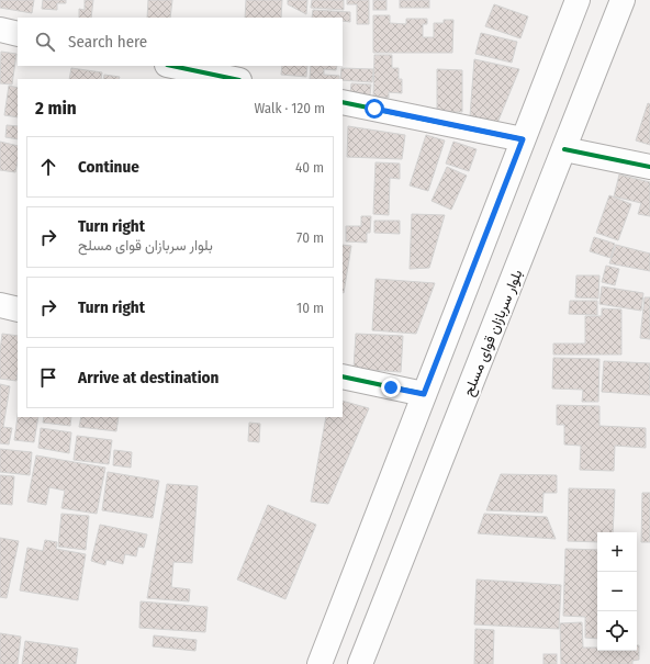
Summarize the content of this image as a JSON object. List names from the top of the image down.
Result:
{
  "streets": {
    "main road": ["بلوار سربازان قوای مسلح"]
  },
  "page": {
    "search": "Search here",
    "heading": ["2 min", "Walk · 120 m"],
    "list": [
      ["Continue", "40 m"],
      ["Turn right", "بلوار سربازان قوای مسلح", "70 m"],
      ["Turn right", "10 m"],
      "Arrive at destination"
    ],
    "map_buttons": ["+", "−"]
  }
}
